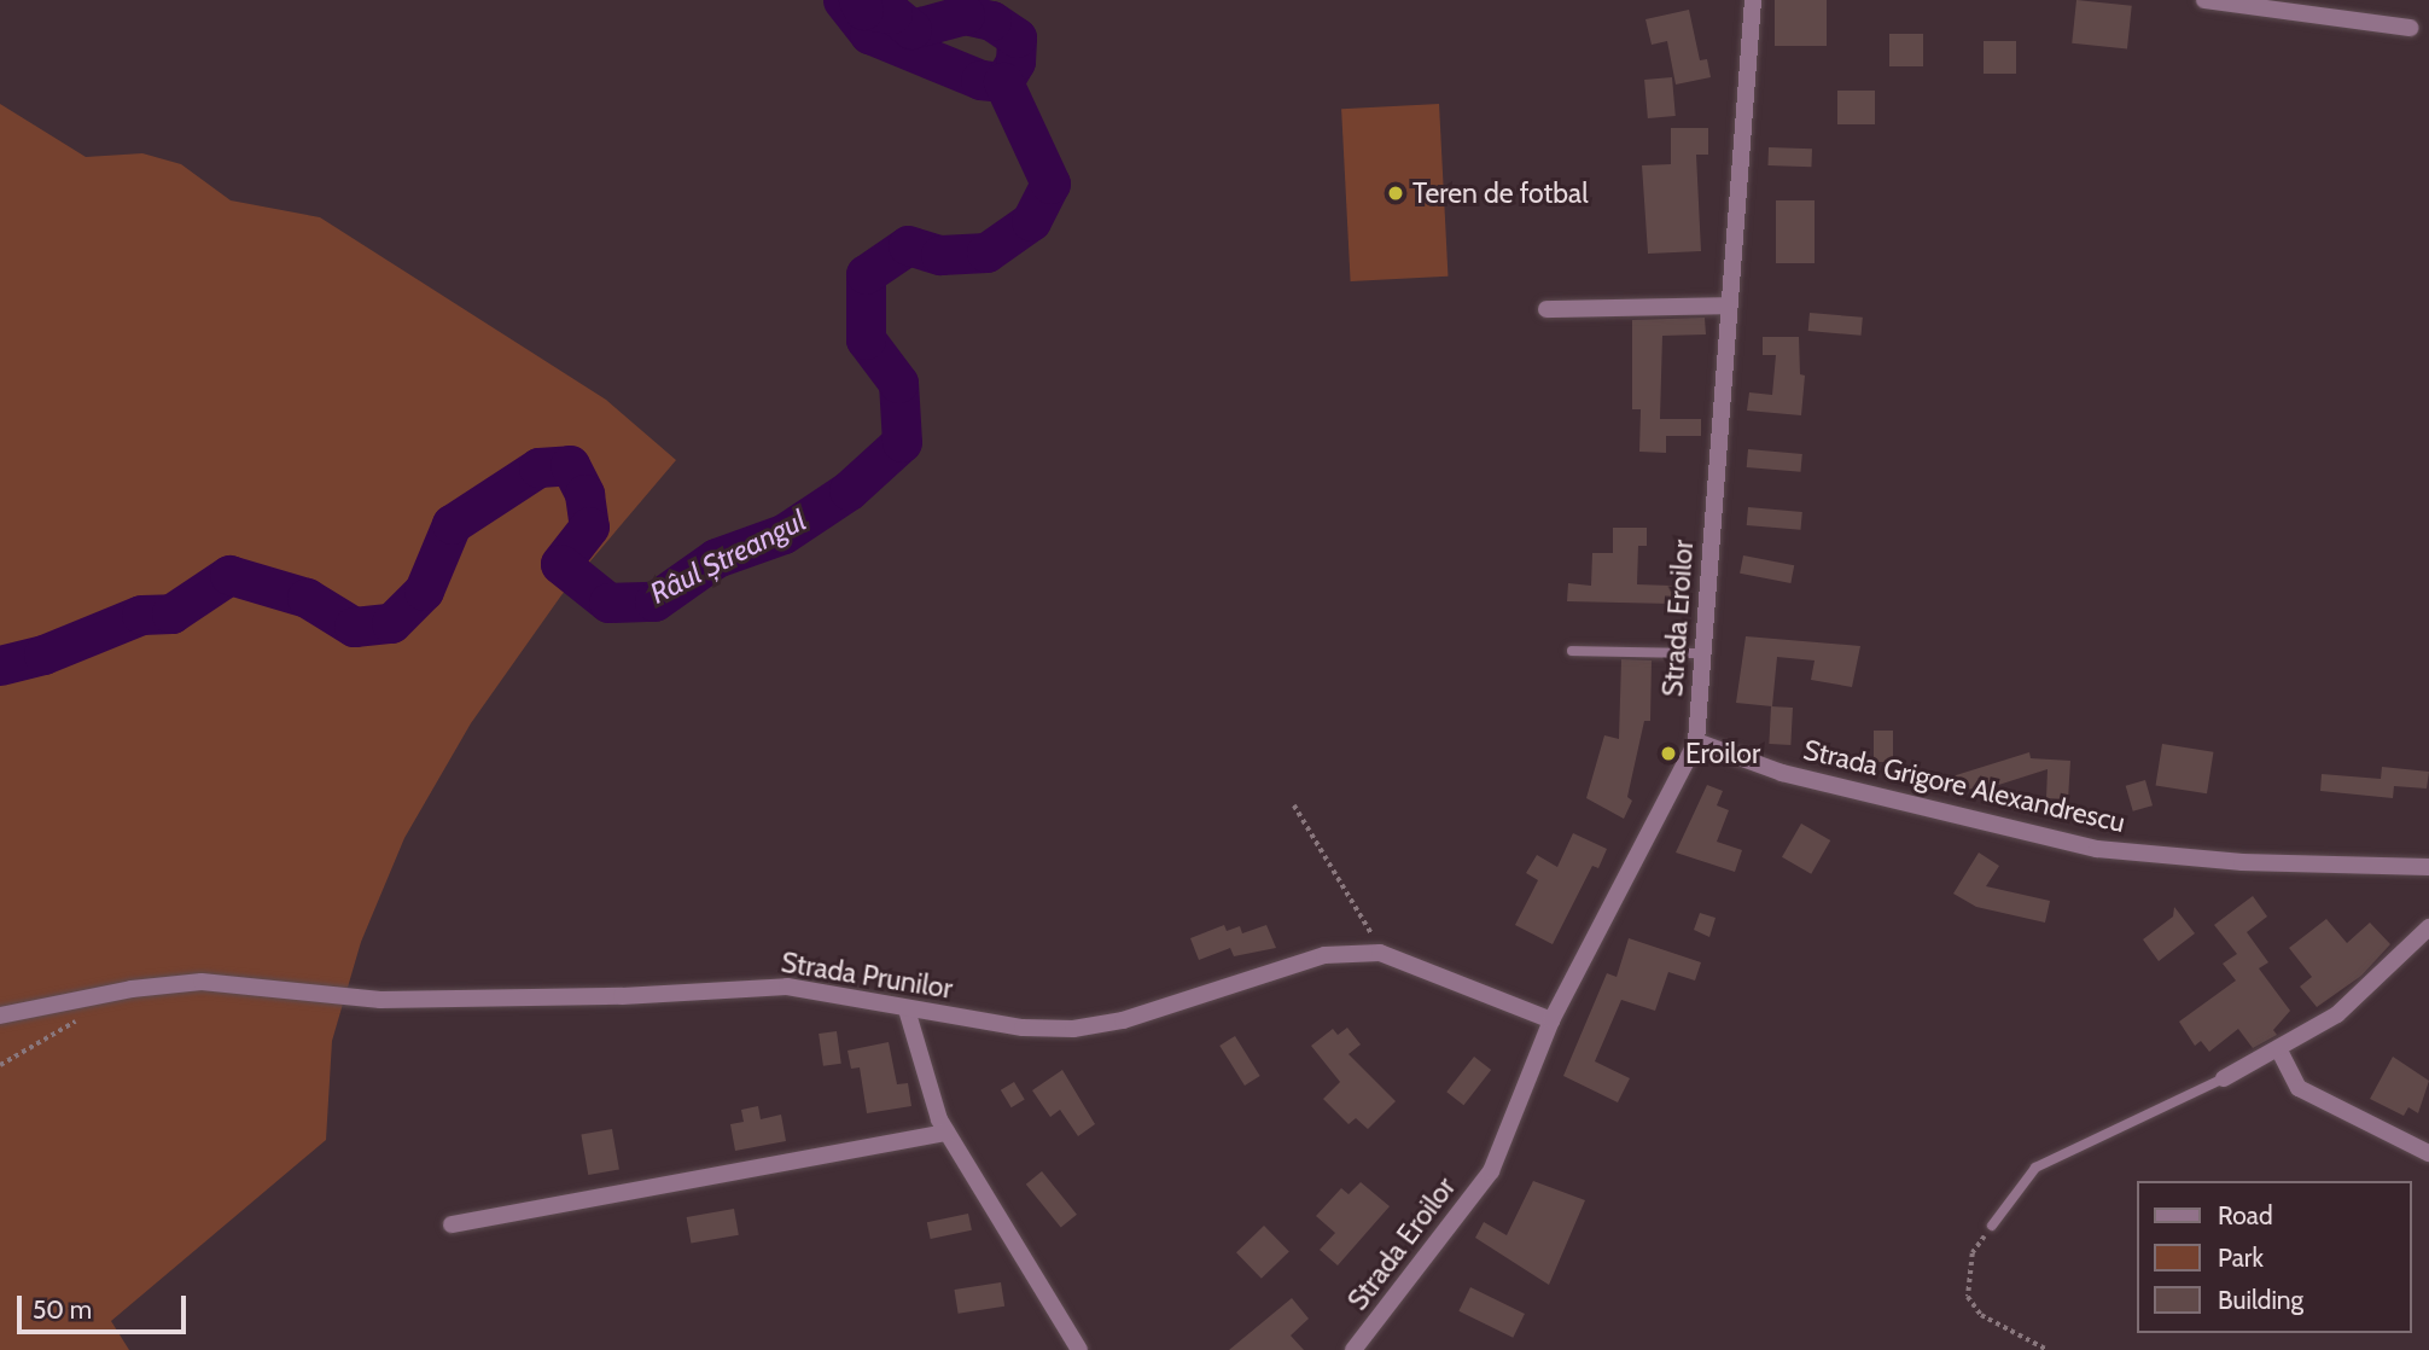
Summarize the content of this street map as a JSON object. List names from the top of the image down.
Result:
{
  "streets": {
    "street": ["Strada Eroilor", "Strada Grigore Alexandrescu", "Strada Prunilor"]
  },
  "crossings": [
    ["Strada Eroilor", "Strada Grigore Alexandrescu"],
    ["Strada Eroilor", "Strada Prunilor"]
  ],
  "water": ["Râul Ștreangul"],
  "places": ["Teren de fotbal", "Eroilor"],
  "legend": ["Road", "Park", "Building"],
  "scale_bar": "50 m"
}
